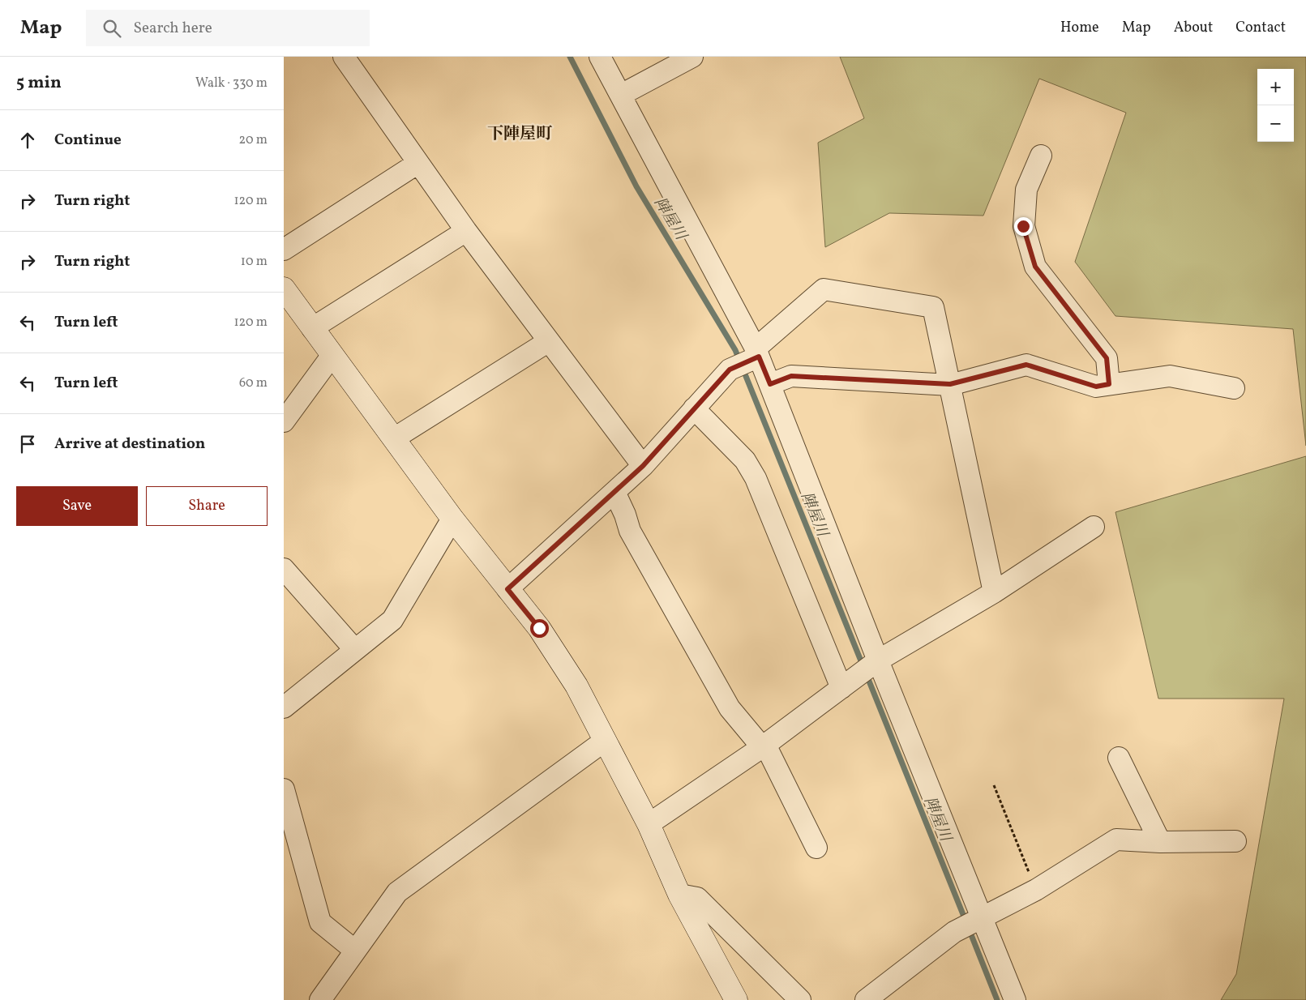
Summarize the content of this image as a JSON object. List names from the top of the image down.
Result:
{
  "districts": ["下陣屋町"],
  "water": ["陣屋川"],
  "page": {
    "header": "Map",
    "search": "Search here",
    "nav": [
      "Home",
      "Map",
      "About",
      "Contact"
    ],
    "heading": ["5 min", "Walk · 330 m"],
    "map_buttons": ["+", "−"],
    "list": [
      ["Continue", "20 m"],
      ["Turn right", "120 m"],
      ["Turn right", "10 m"],
      ["Turn left", "120 m"],
      ["Turn left", "60 m"],
      "Arrive at destination"
    ],
    "buttons": ["Save", "Share"]
  }
}
